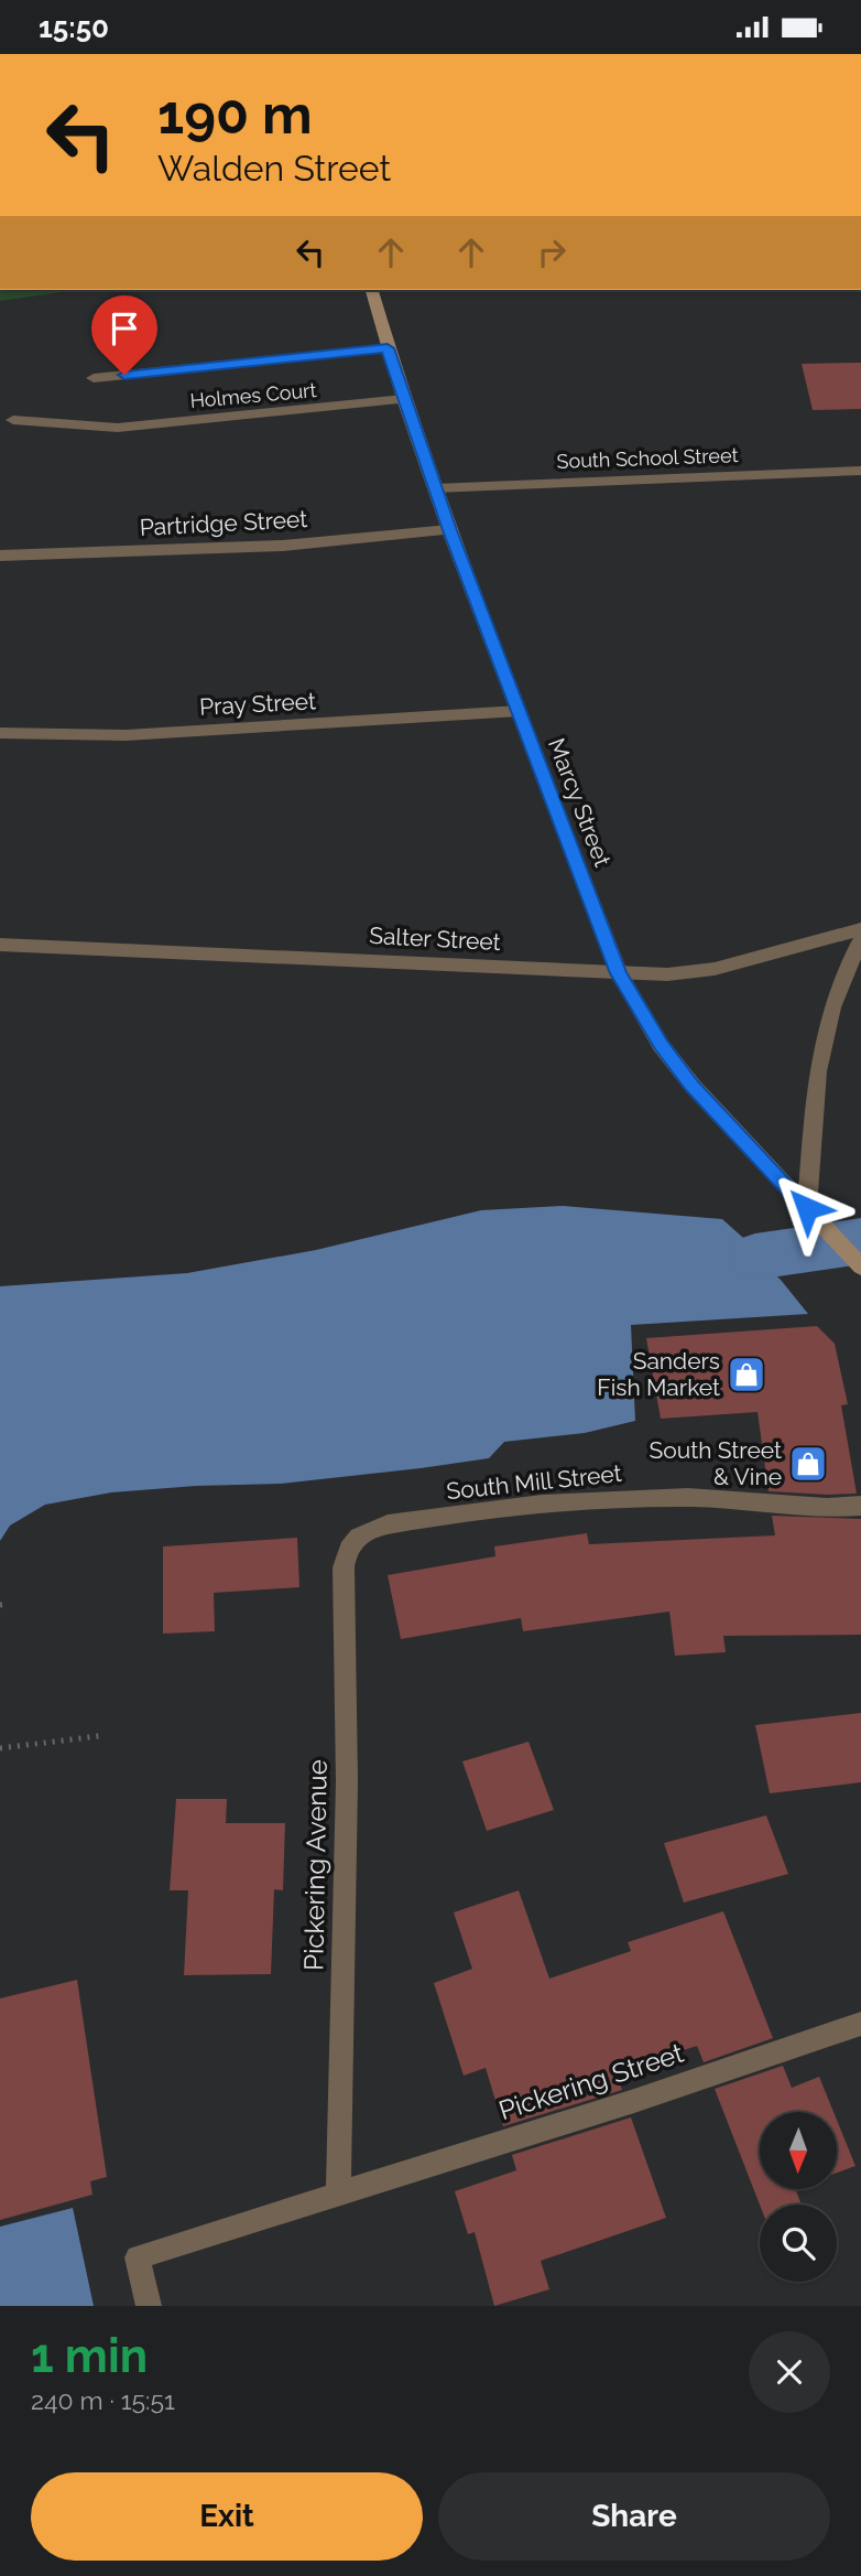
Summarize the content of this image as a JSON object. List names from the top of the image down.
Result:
{
  "streets": {
    "main road": ["Marcy Street"],
    "street": [
      "Holmes Court",
      "South School Street",
      "Partridge Street",
      "Pray Street",
      "Salter Street",
      "South Mill Street",
      "Pickering Avenue",
      "Pickering Street"
    ]
  },
  "crossings": [
    ["Holmes Court", "Marcy Street"],
    ["South School Street", "Marcy Street"],
    ["Partridge Street", "Marcy Street"],
    ["Pray Street", "Marcy Street"],
    ["Marcy Street", "Salter Street"],
    ["South Mill Street", "Pickering Avenue"],
    ["Pickering Avenue", "Pickering Street"]
  ],
  "places": {
    "shop": ["Sanders Fish Market", "South Street & Vine"]
  },
  "north": "bottom",
  "page": {
    "status": "15:50",
    "turn": ["190 m", "Walden Street"],
    "heading": ["1 min", "240 m · 15:51"],
    "buttons": ["Exit", "Share"]
  }
}
